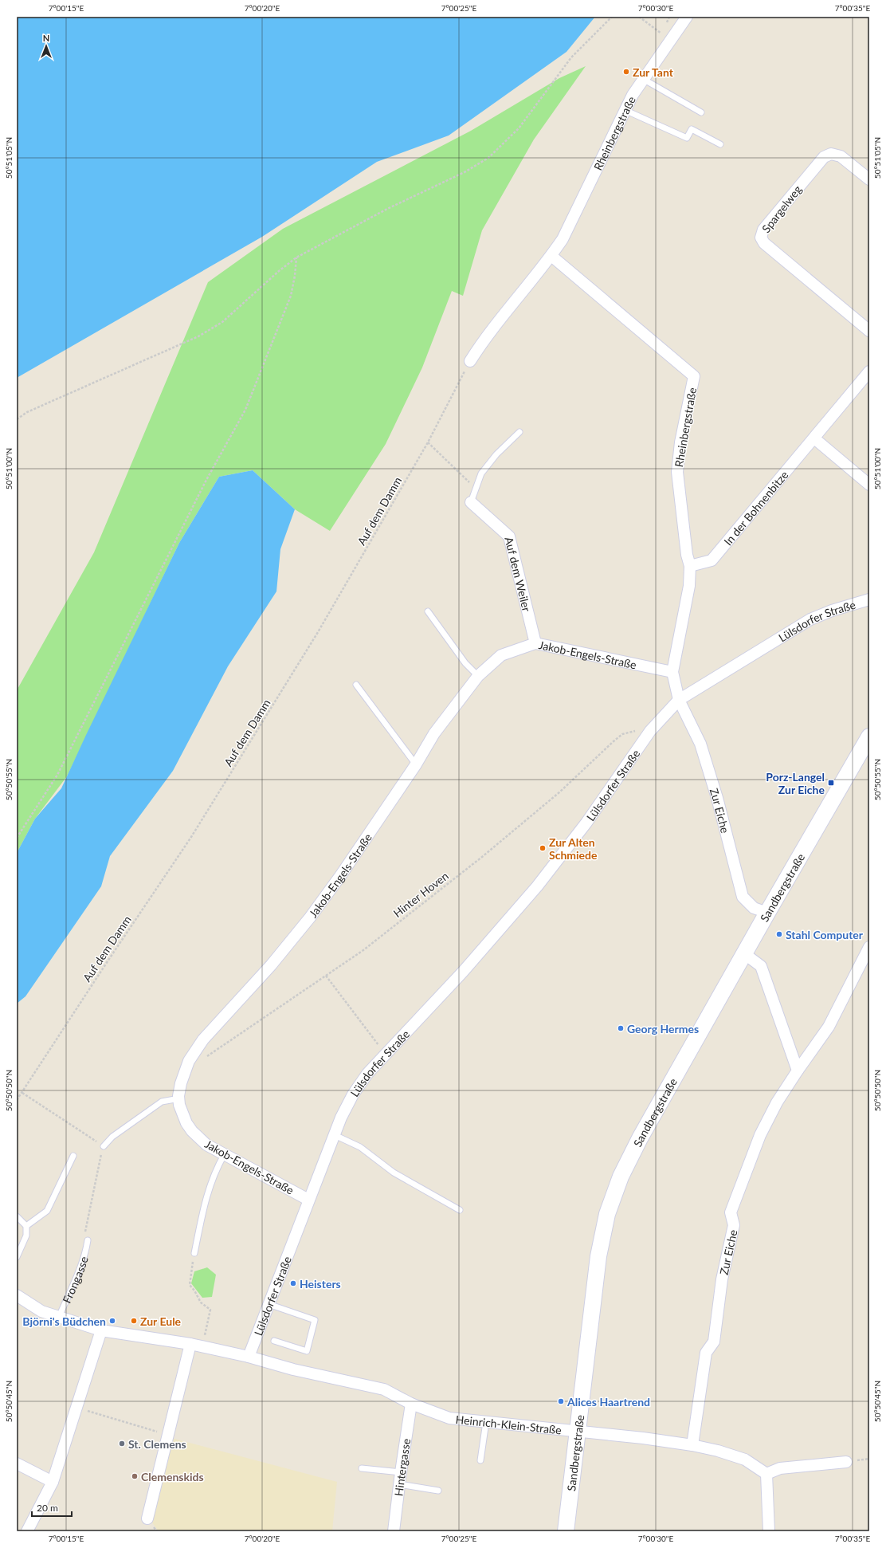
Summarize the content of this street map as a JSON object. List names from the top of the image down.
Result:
{
  "streets": {
    "street": [
      "Rheinbergstraße",
      "Spargelweg",
      "In der Bohnenbitze",
      "Auf dem Weiler",
      "Lülsdorfer Straße",
      "Jakob-Engels-Straße",
      "Zur Eiche",
      "Sandbergstraße",
      "Frongasse",
      "Heinrich-Klein-Straße",
      "Hintergasse"
    ],
    "path": ["Auf dem Damm", "Hinter Hoven"]
  },
  "crossings": [
    ["Rheinbergstraße", "In der Bohnenbitze"],
    ["Rheinbergstraße", "Auf dem Damm"],
    ["Rheinbergstraße", "Lülsdorfer Straße"],
    ["Rheinbergstraße", "Jakob-Engels-Straße"],
    ["Rheinbergstraße", "Zur Eiche"],
    ["Auf dem Weiler", "Jakob-Engels-Straße"],
    ["Lülsdorfer Straße", "Jakob-Engels-Straße"],
    ["Lülsdorfer Straße", "Zur Eiche"],
    ["Lülsdorfer Straße", "Hinter Hoven"],
    ["Lülsdorfer Straße", "Heinrich-Klein-Straße"],
    ["Jakob-Engels-Straße", "Hinter Hoven"],
    ["Zur Eiche", "Sandbergstraße"],
    ["Zur Eiche", "Heinrich-Klein-Straße"],
    ["Sandbergstraße", "Heinrich-Klein-Straße"],
    ["Heinrich-Klein-Straße", "Hintergasse"]
  ],
  "places": {
    "other": [
      "Zur Tant",
      "Zur Alten Schmiede",
      "Stahl Computer",
      "Georg Hermes",
      "Heisters",
      "Björni's Büdchen",
      "Zur Eule",
      "Alices Haartrend",
      "St. Clemens",
      "Clemenskids"
    ],
    "transit": ["Porz-Langel Zur Eiche"]
  },
  "scale_bar": "20 m",
  "north": "top",
  "coordinates": [
    "7°00'15\"E",
    "7°00'20\"E",
    "7°00'25\"E",
    "7°00'30\"E",
    "7°00'35\"E",
    "50°51'05\"N",
    "50°51'00\"N",
    "50°50'55\"N",
    "50°50'50\"N",
    "50°50'45\"N"
  ]
}
